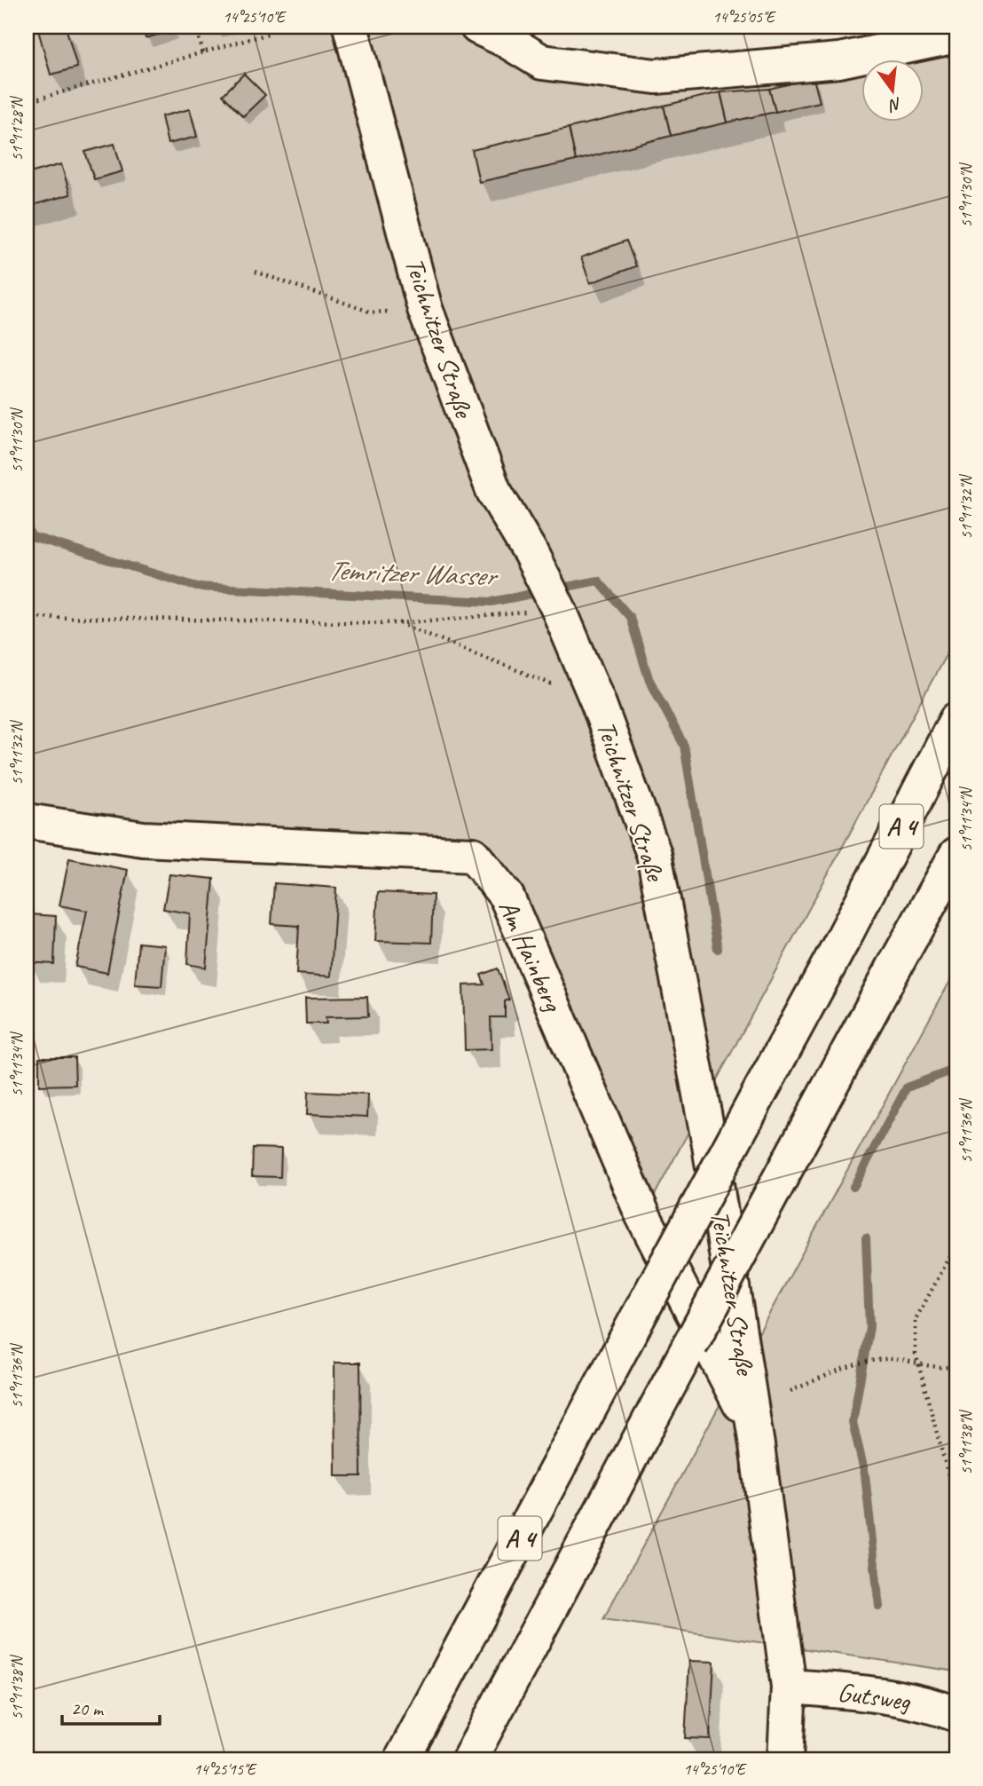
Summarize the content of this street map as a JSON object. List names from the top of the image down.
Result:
{
  "streets": {
    "main road": [
      "Teichnitzer Straße",
      "A 4",
      "Am Hainberg",
      "Gutsweg"
    ]
  },
  "crossings": [
    ["Teichnitzer Straße", "Am Hainberg"],
    ["Teichnitzer Straße", "Gutsweg"]
  ],
  "water": ["Temritzer Wasser"],
  "scale_bar": "20 m",
  "north": "bottom",
  "coordinates": [
    "14°25'10\"E",
    "14°25'05\"E",
    "51°11'28\"N",
    "51°11'30\"N",
    "51°11'32\"N",
    "51°11'34\"N",
    "51°11'36\"N",
    "51°11'38\"N",
    "14°25'15\"E"
  ]
}
